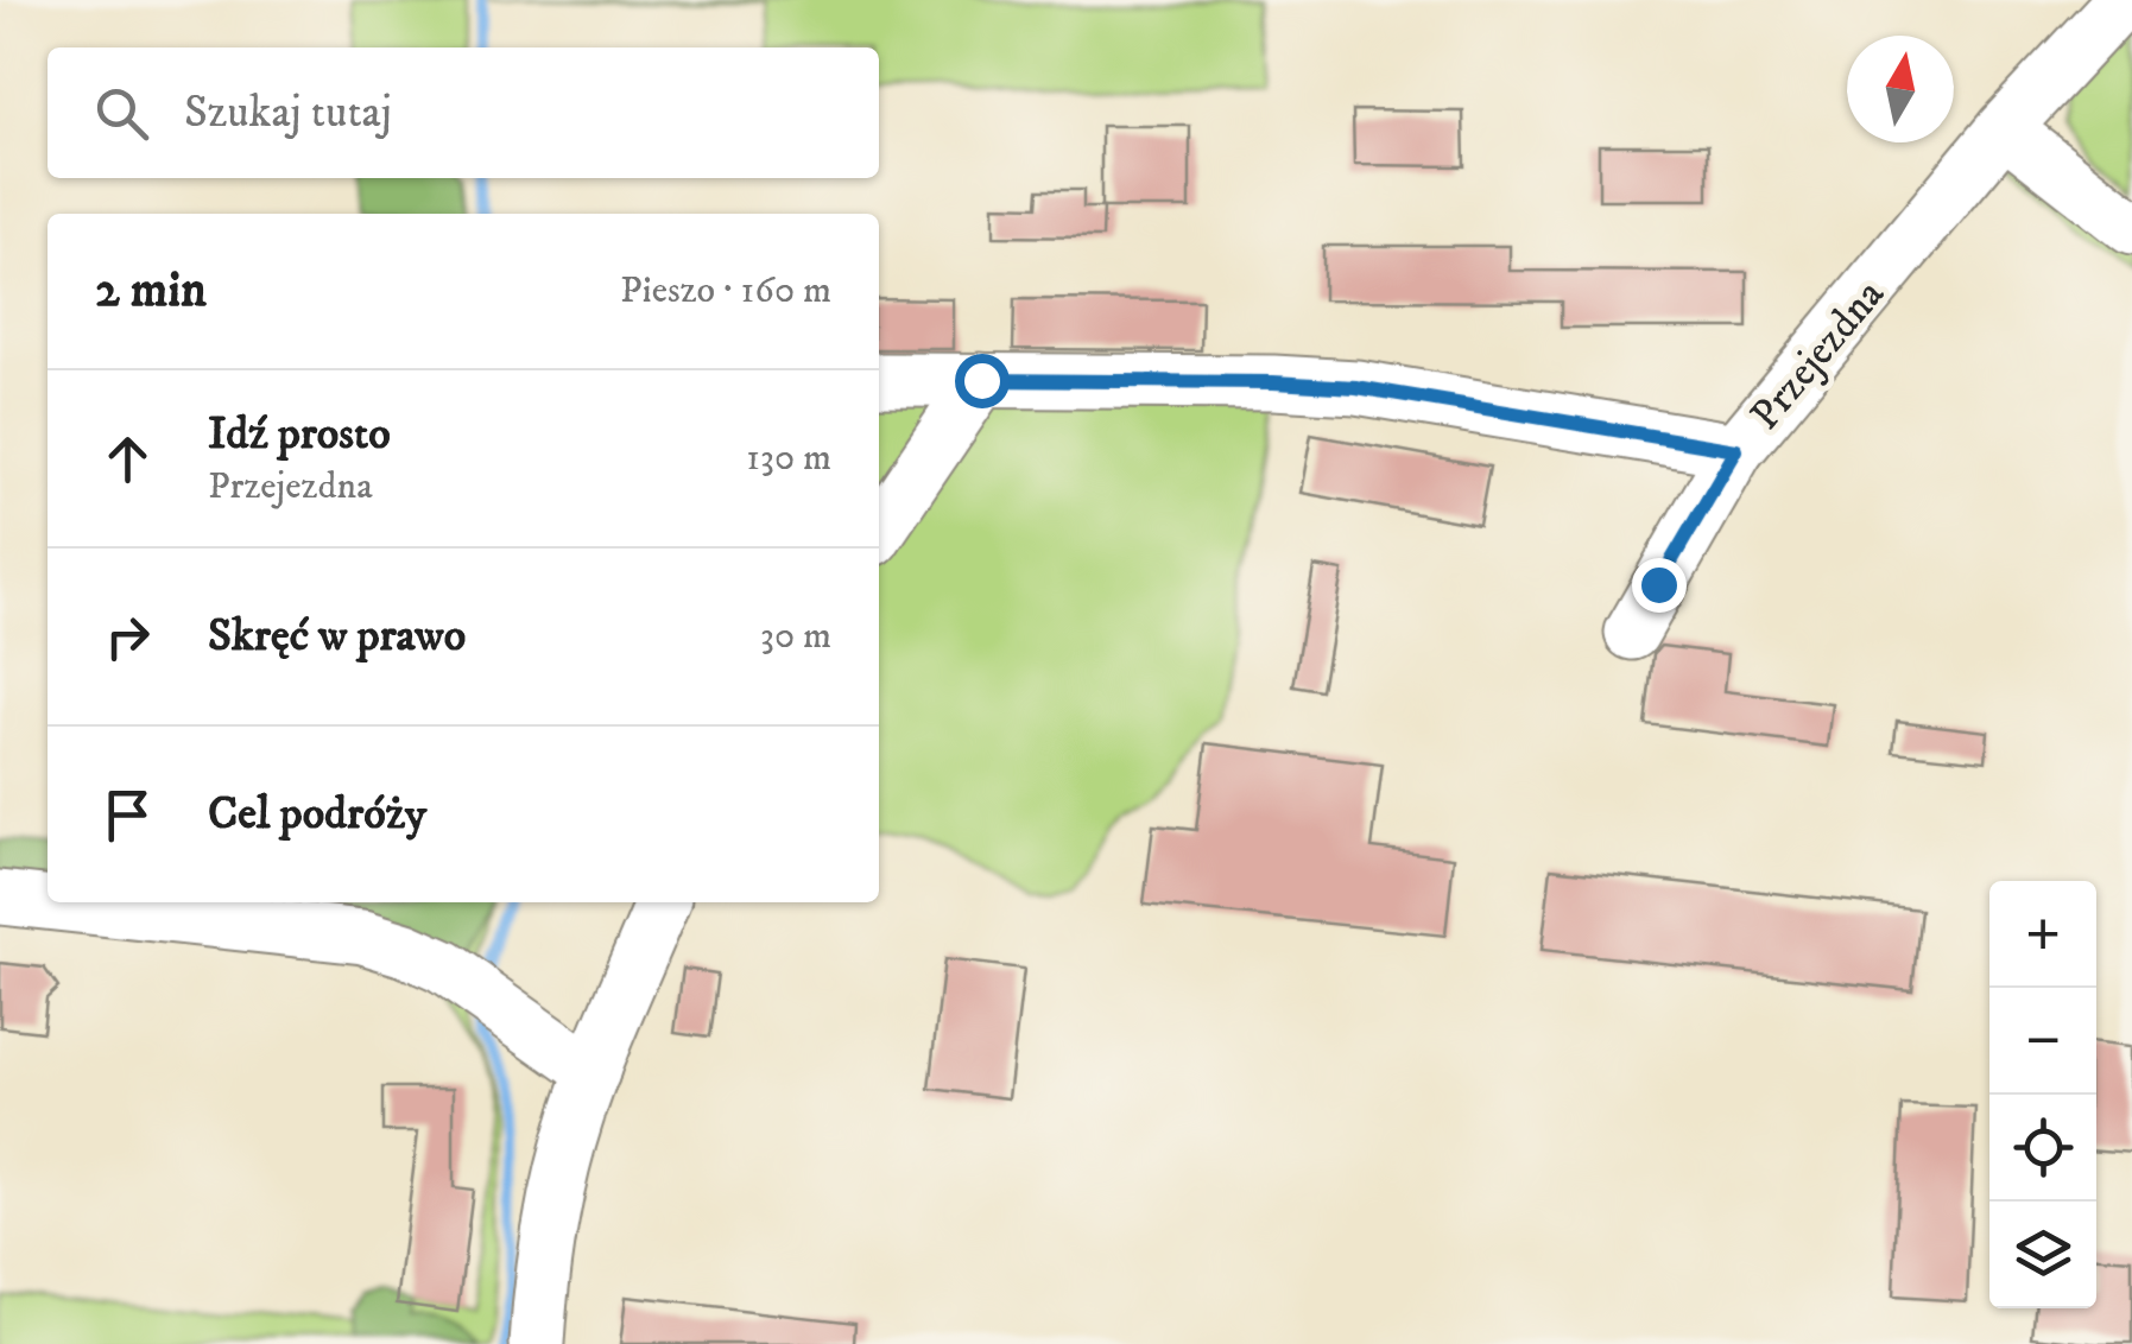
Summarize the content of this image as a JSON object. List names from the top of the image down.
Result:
{
  "streets": {
    "street": ["Przejezdna"]
  },
  "north": "top",
  "page": {
    "search": "Szukaj tutaj",
    "heading": ["2 min", "Pieszo · 160 m"],
    "list": [
      ["Idź prosto", "Przejezdna", "130 m"],
      ["Skręć w prawo", "30 m"],
      "Cel podróży"
    ],
    "map_buttons": ["+", "−"]
  }
}
